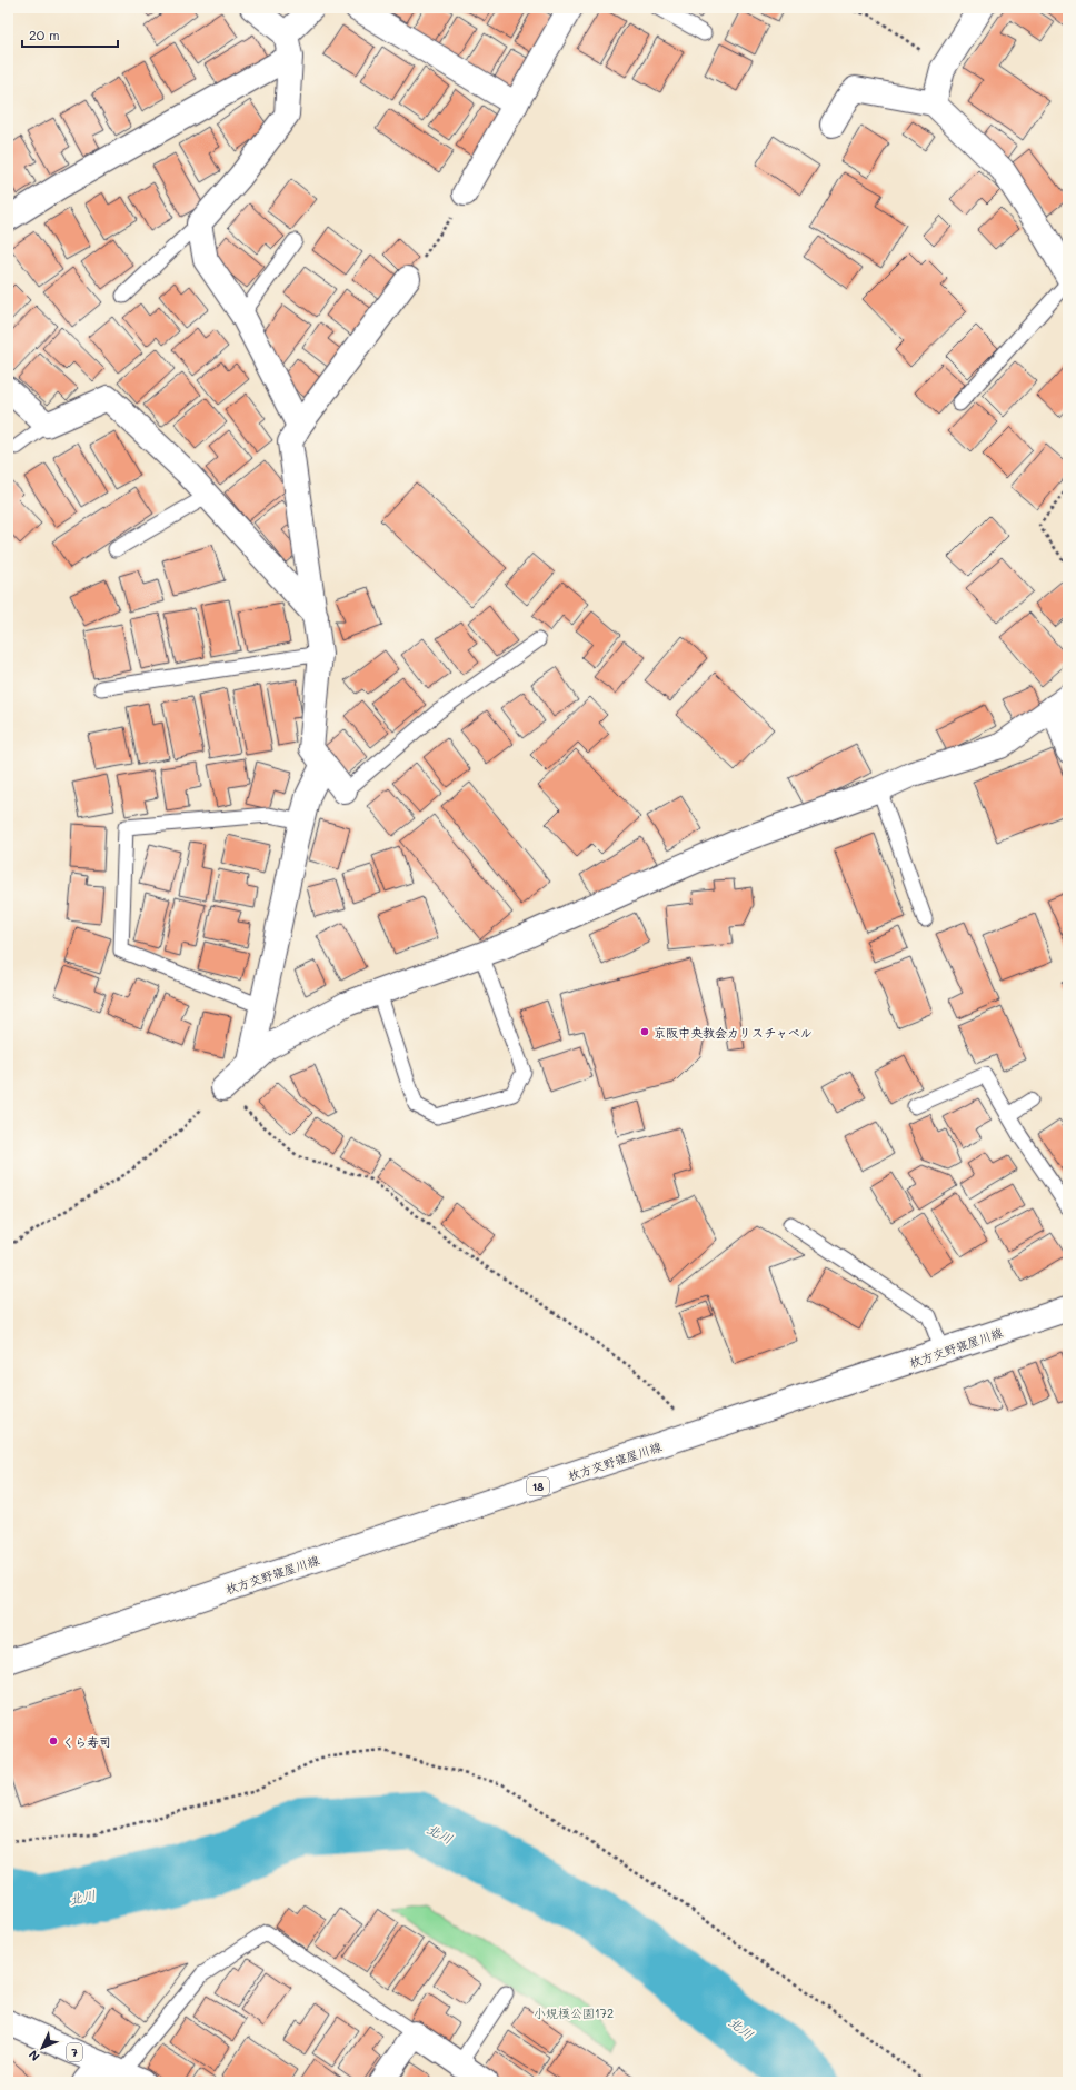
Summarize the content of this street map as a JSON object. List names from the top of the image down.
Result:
{
  "streets": {
    "street": ["枚方交野寝屋川線", "18", "7"]
  },
  "water": ["北川"],
  "parks": ["小規模公園172"],
  "places": ["京阪中央教会カリスチャペル", "くら寿司"],
  "scale_bar": "20 m",
  "north": "bottom left"
}
